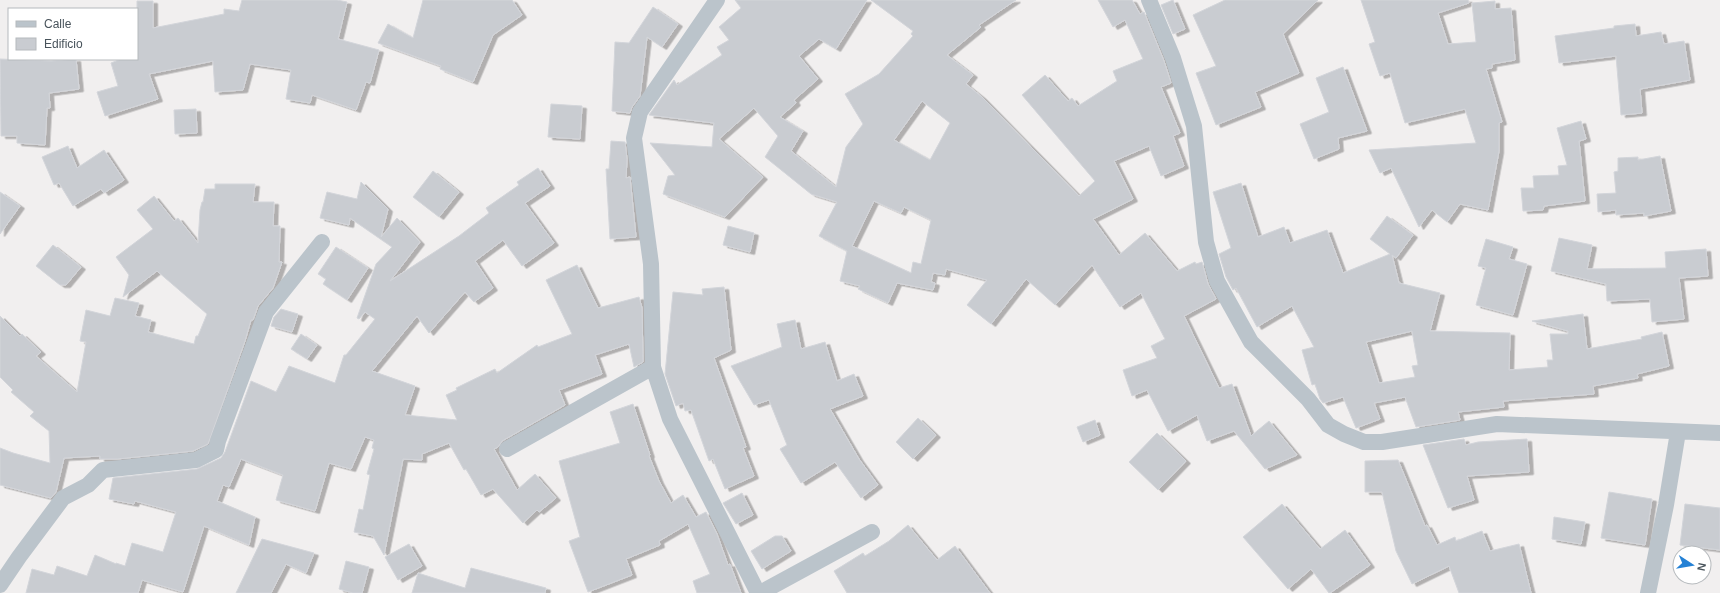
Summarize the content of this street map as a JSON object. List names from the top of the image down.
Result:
{
  "legend": ["Calle", "Edificio"],
  "north": "right"
}
